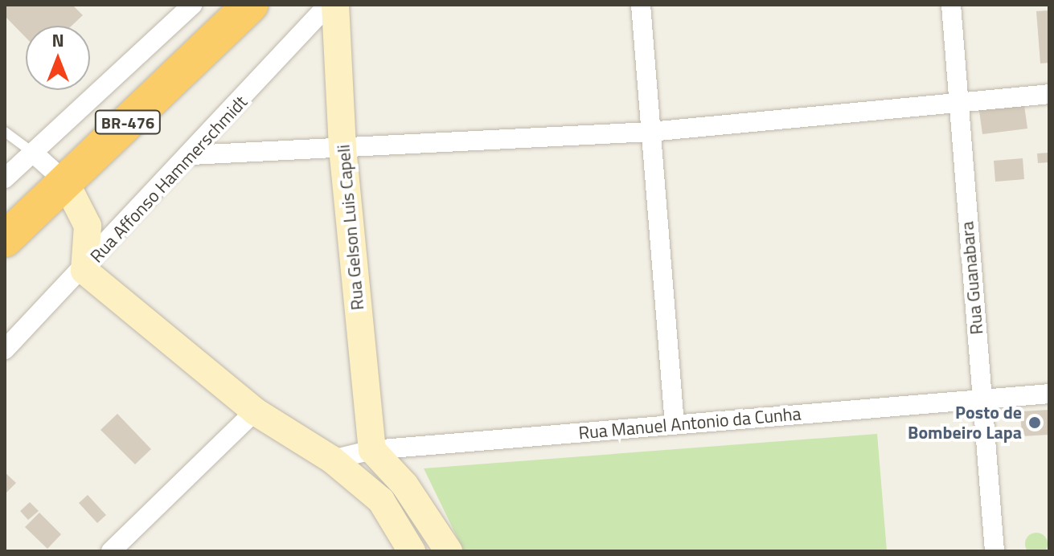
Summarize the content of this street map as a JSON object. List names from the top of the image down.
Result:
{
  "streets": {
    "highway": ["BR-476"],
    "street": [
      "Rua Affonso Hammerschmidt",
      "Rua Gelson Luis Capeli",
      "Rua Guanabara",
      "Rua Manuel Antonio da Cunha"
    ]
  },
  "crossings": [
    ["Rua Gelson Luis Capeli", "Rua Manuel Antonio da Cunha"],
    ["Rua Guanabara", "Rua Manuel Antonio da Cunha"]
  ],
  "places": ["Posto de Bombeiro Lapa"],
  "north": "top"
}
